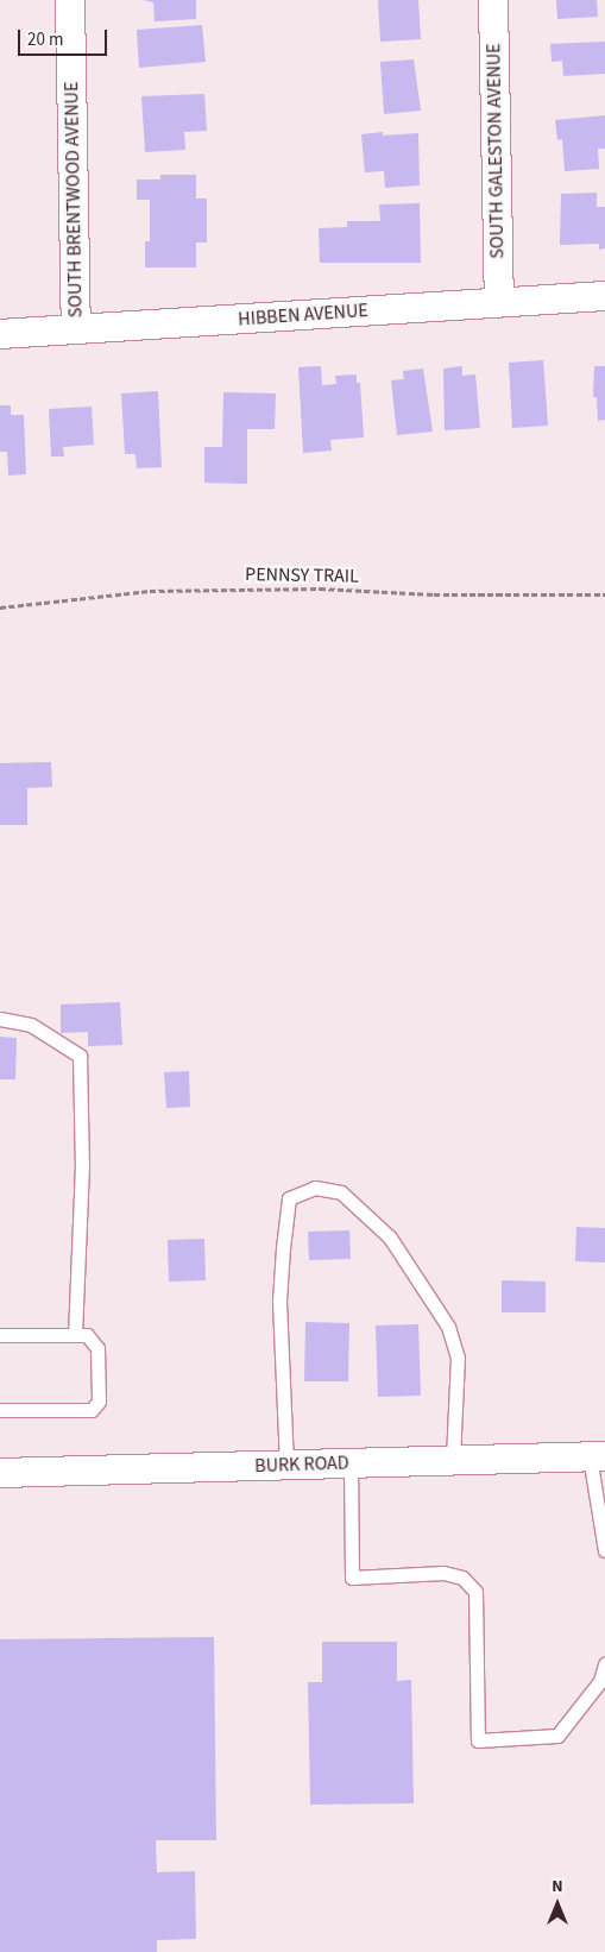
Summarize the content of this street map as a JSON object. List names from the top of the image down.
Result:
{
  "streets": {
    "street": [
      "SOUTH GALESTON AVENUE",
      "SOUTH BRENTWOOD AVENUE",
      "HIBBEN AVENUE",
      "BURK ROAD"
    ],
    "path": ["PENNSY TRAIL"]
  },
  "crossings": [
    ["SOUTH GALESTON AVENUE", "HIBBEN AVENUE"],
    ["SOUTH BRENTWOOD AVENUE", "HIBBEN AVENUE"]
  ],
  "scale_bar": "20 m",
  "north": "top"
}
